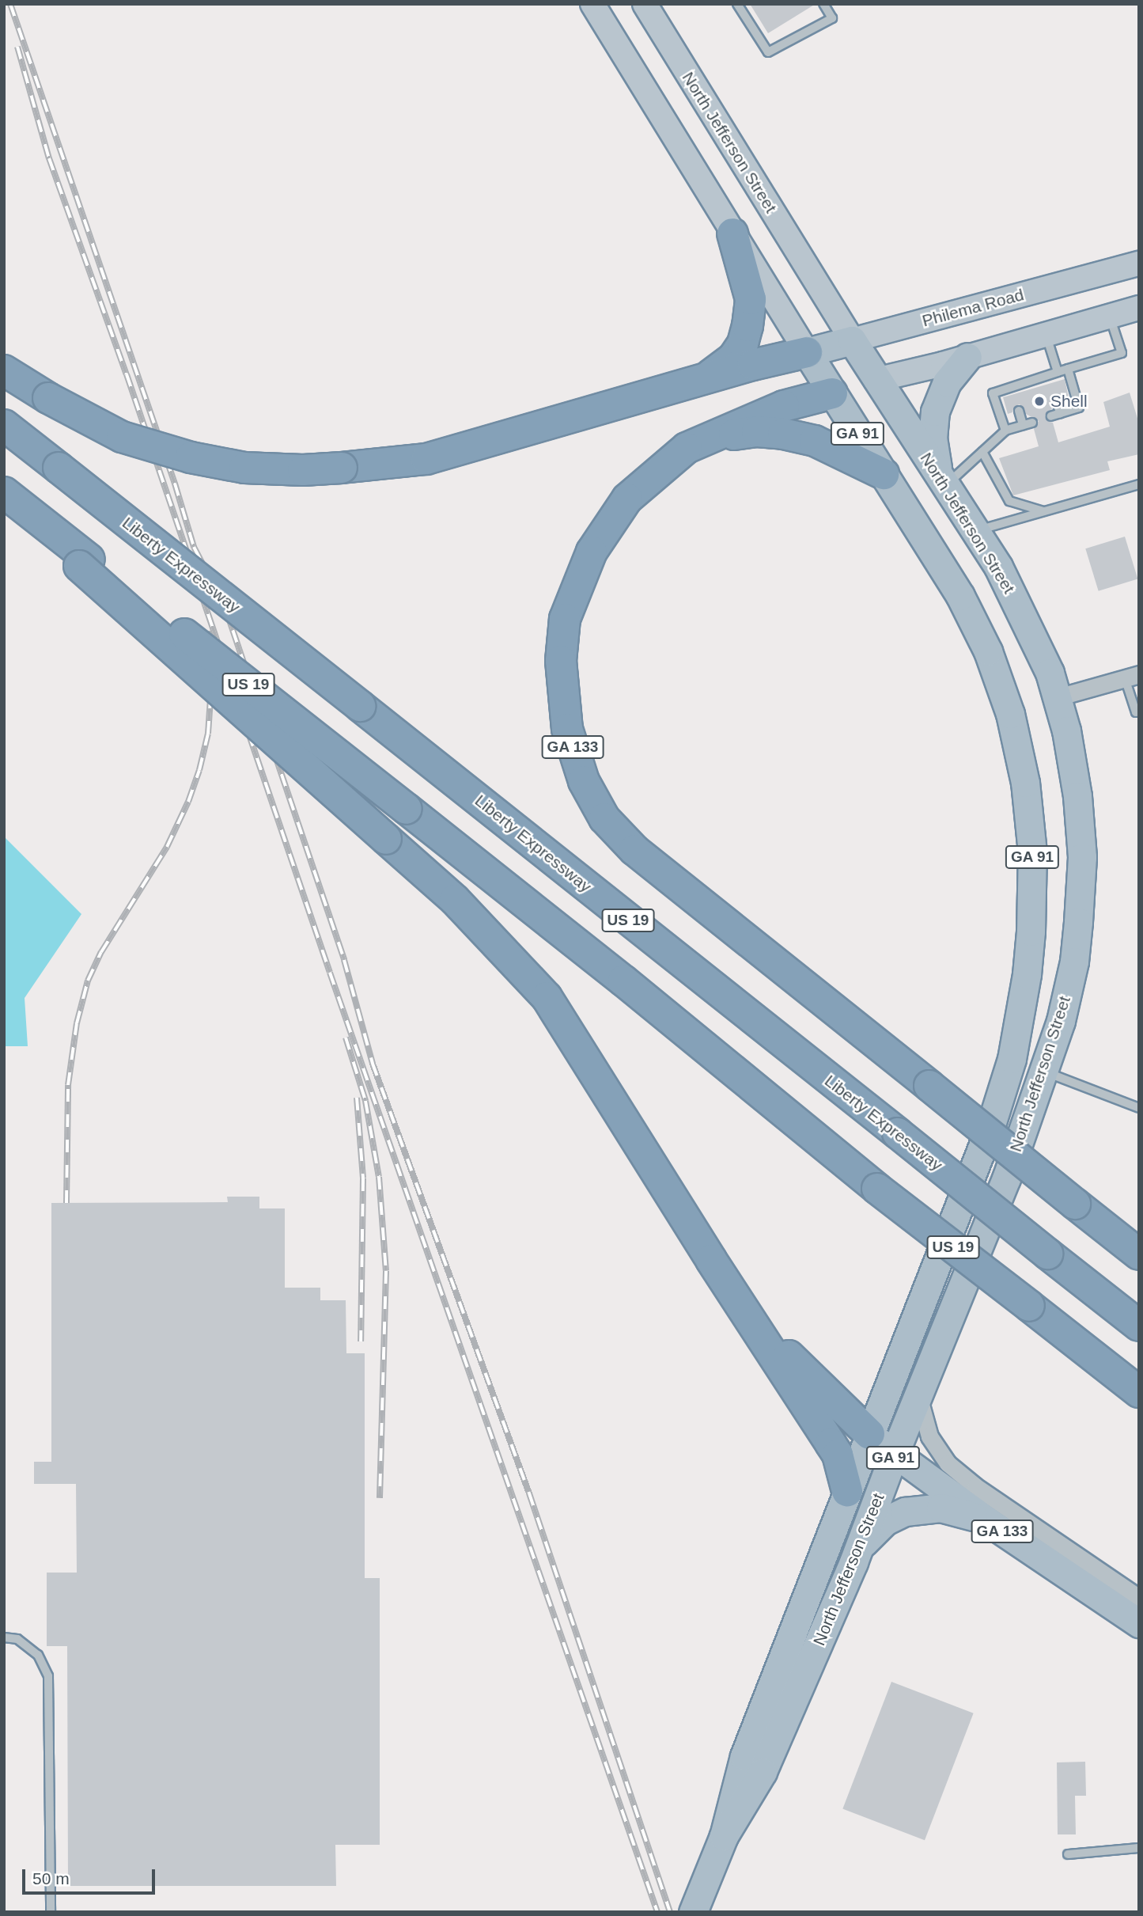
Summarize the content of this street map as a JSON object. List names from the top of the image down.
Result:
{
  "streets": {
    "highway": ["Liberty Expressway", "US 19", "GA 133"],
    "main road": ["North Jefferson Street", "Philema Road", "GA 91"]
  },
  "crossings": [
    ["North Jefferson Street", "Philema Road"],
    ["North Jefferson Street", "GA 91"],
    ["North Jefferson Street", "GA 133"],
    ["Philema Road", "GA 91"],
    ["GA 91", "GA 133"]
  ],
  "places": ["Shell"],
  "scale_bar": "50 m"
}
